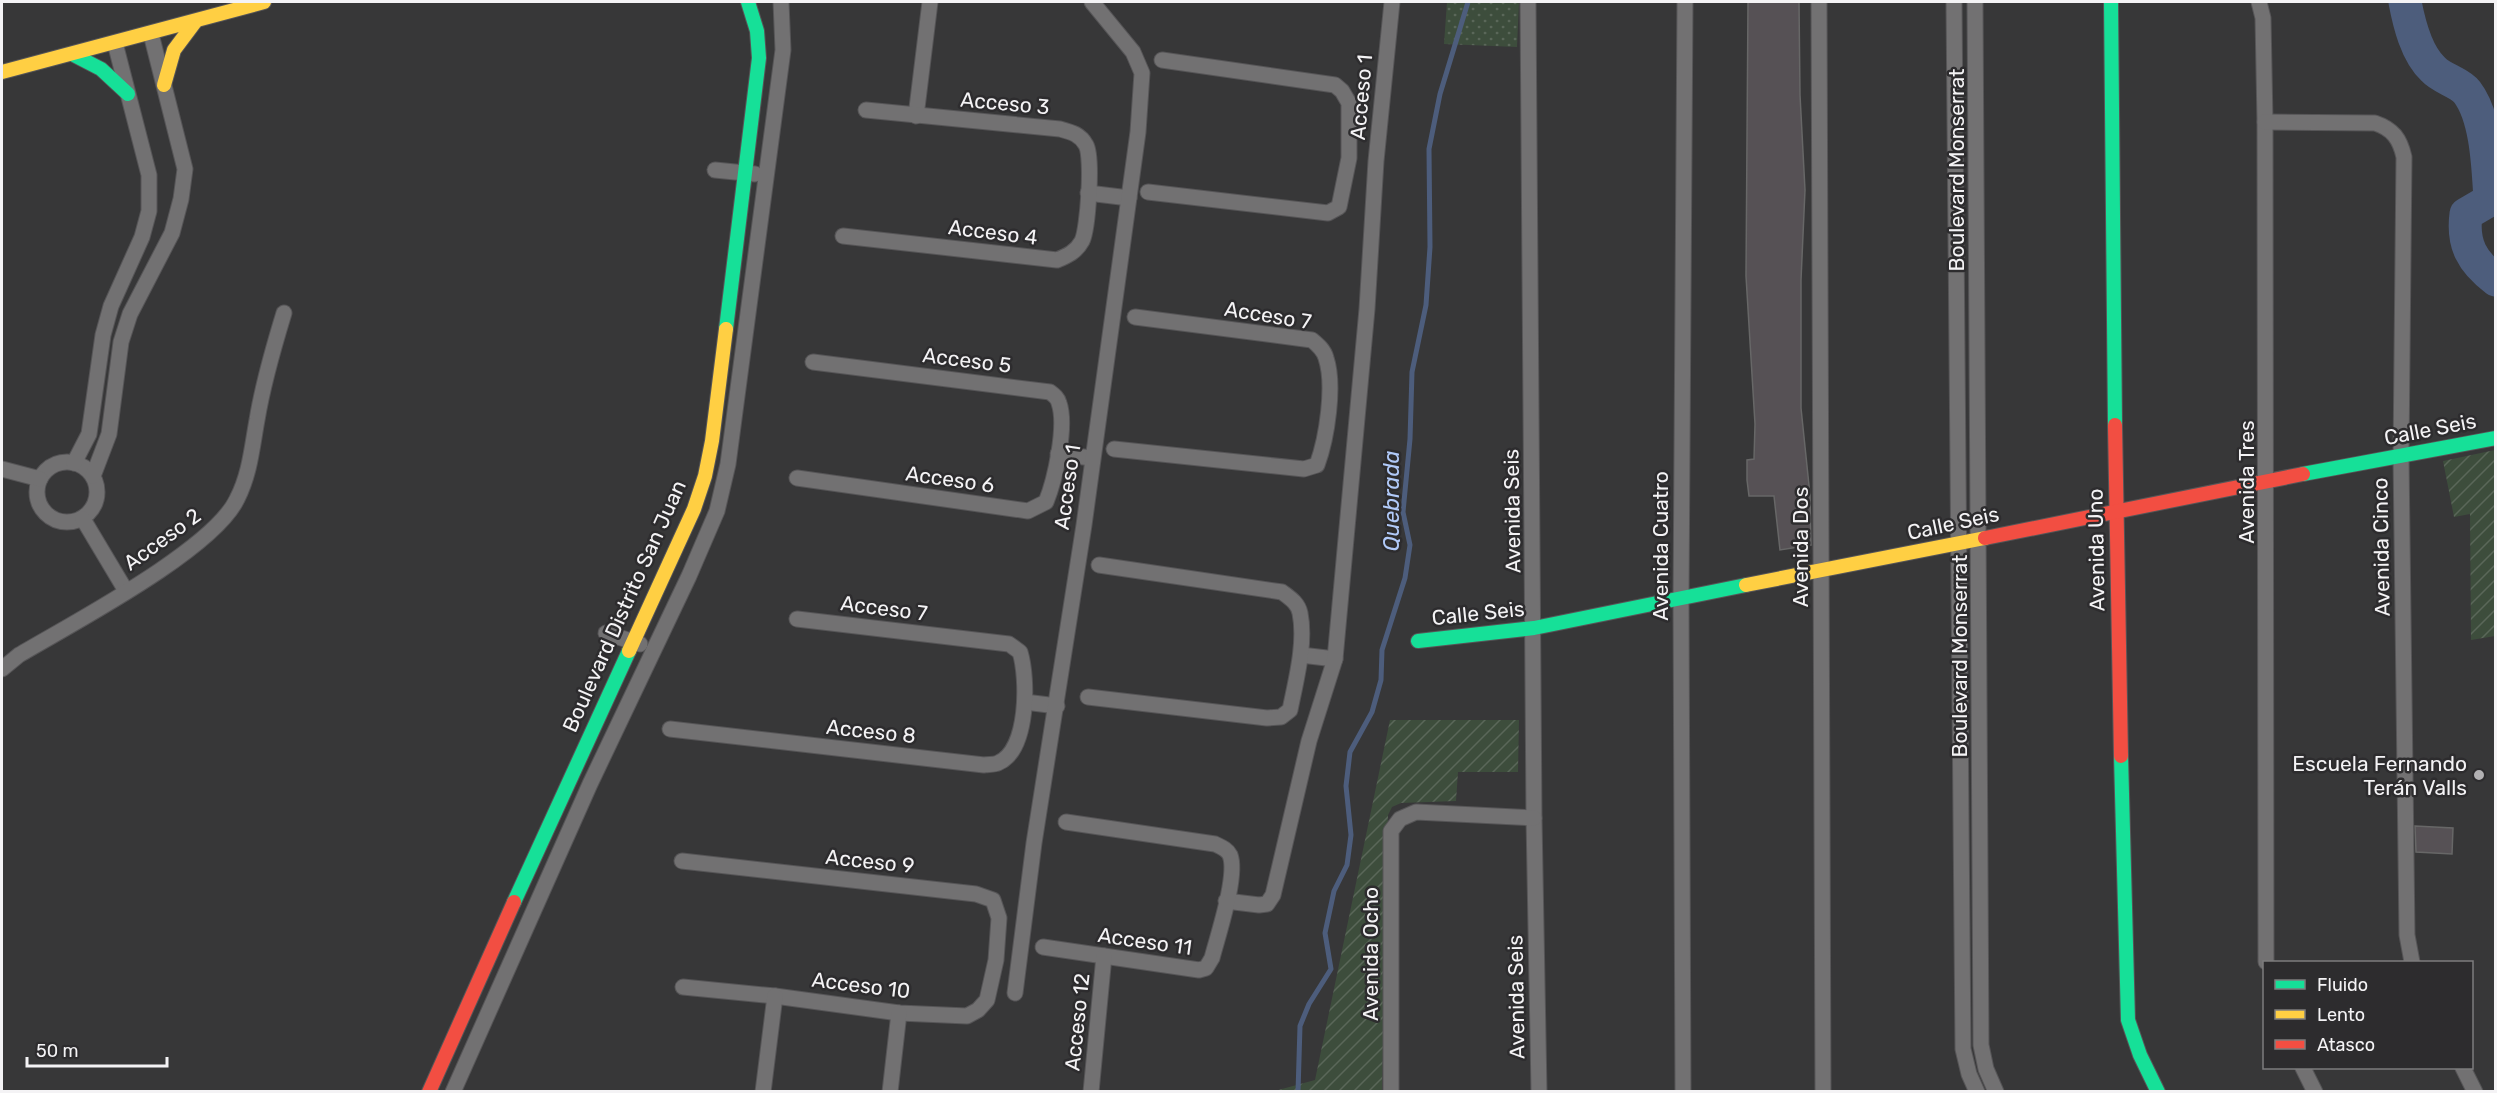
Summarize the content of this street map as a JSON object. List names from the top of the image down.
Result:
{
  "streets": {
    "street": [
      "Acceso 1",
      "Acceso 3",
      "Boulevard Monserrat",
      "Acceso 4",
      "Acceso 7",
      "Acceso 5",
      "Calle Seis",
      "Acceso 6",
      "Avenida Tres",
      "Avenida Seis",
      "Acceso 2",
      "Avenida Cuatro",
      "Avenida Dos",
      "Avenida Cinco",
      "Avenida Uno",
      "Boulevard Distrito San Juan",
      "Acceso 8",
      "Acceso 9",
      "Acceso 11",
      "Avenida Ocho",
      "Acceso 10",
      "Acceso 12"
    ]
  },
  "crossings": [
    ["Acceso 1", "Acceso 11"],
    ["Acceso 3", "Acceso 4"],
    ["Boulevard Monserrat", "Calle Seis"],
    ["Acceso 7", "Acceso 8"],
    ["Acceso 5", "Acceso 6"],
    ["Calle Seis", "Avenida Tres"],
    ["Calle Seis", "Avenida Seis"],
    ["Calle Seis", "Avenida Cuatro"],
    ["Calle Seis", "Avenida Dos"],
    ["Calle Seis", "Avenida Cinco"],
    ["Calle Seis", "Avenida Uno"],
    ["Avenida Tres", "Avenida Cinco"],
    ["Avenida Seis", "Avenida Ocho"],
    ["Acceso 9", "Acceso 10"],
    ["Acceso 11", "Acceso 12"]
  ],
  "water": ["Quebrada"],
  "places": ["Escuela Fernando Terán Valls"],
  "legend": ["Fluido", "Lento", "Atasco"],
  "scale_bar": "50 m"
}
